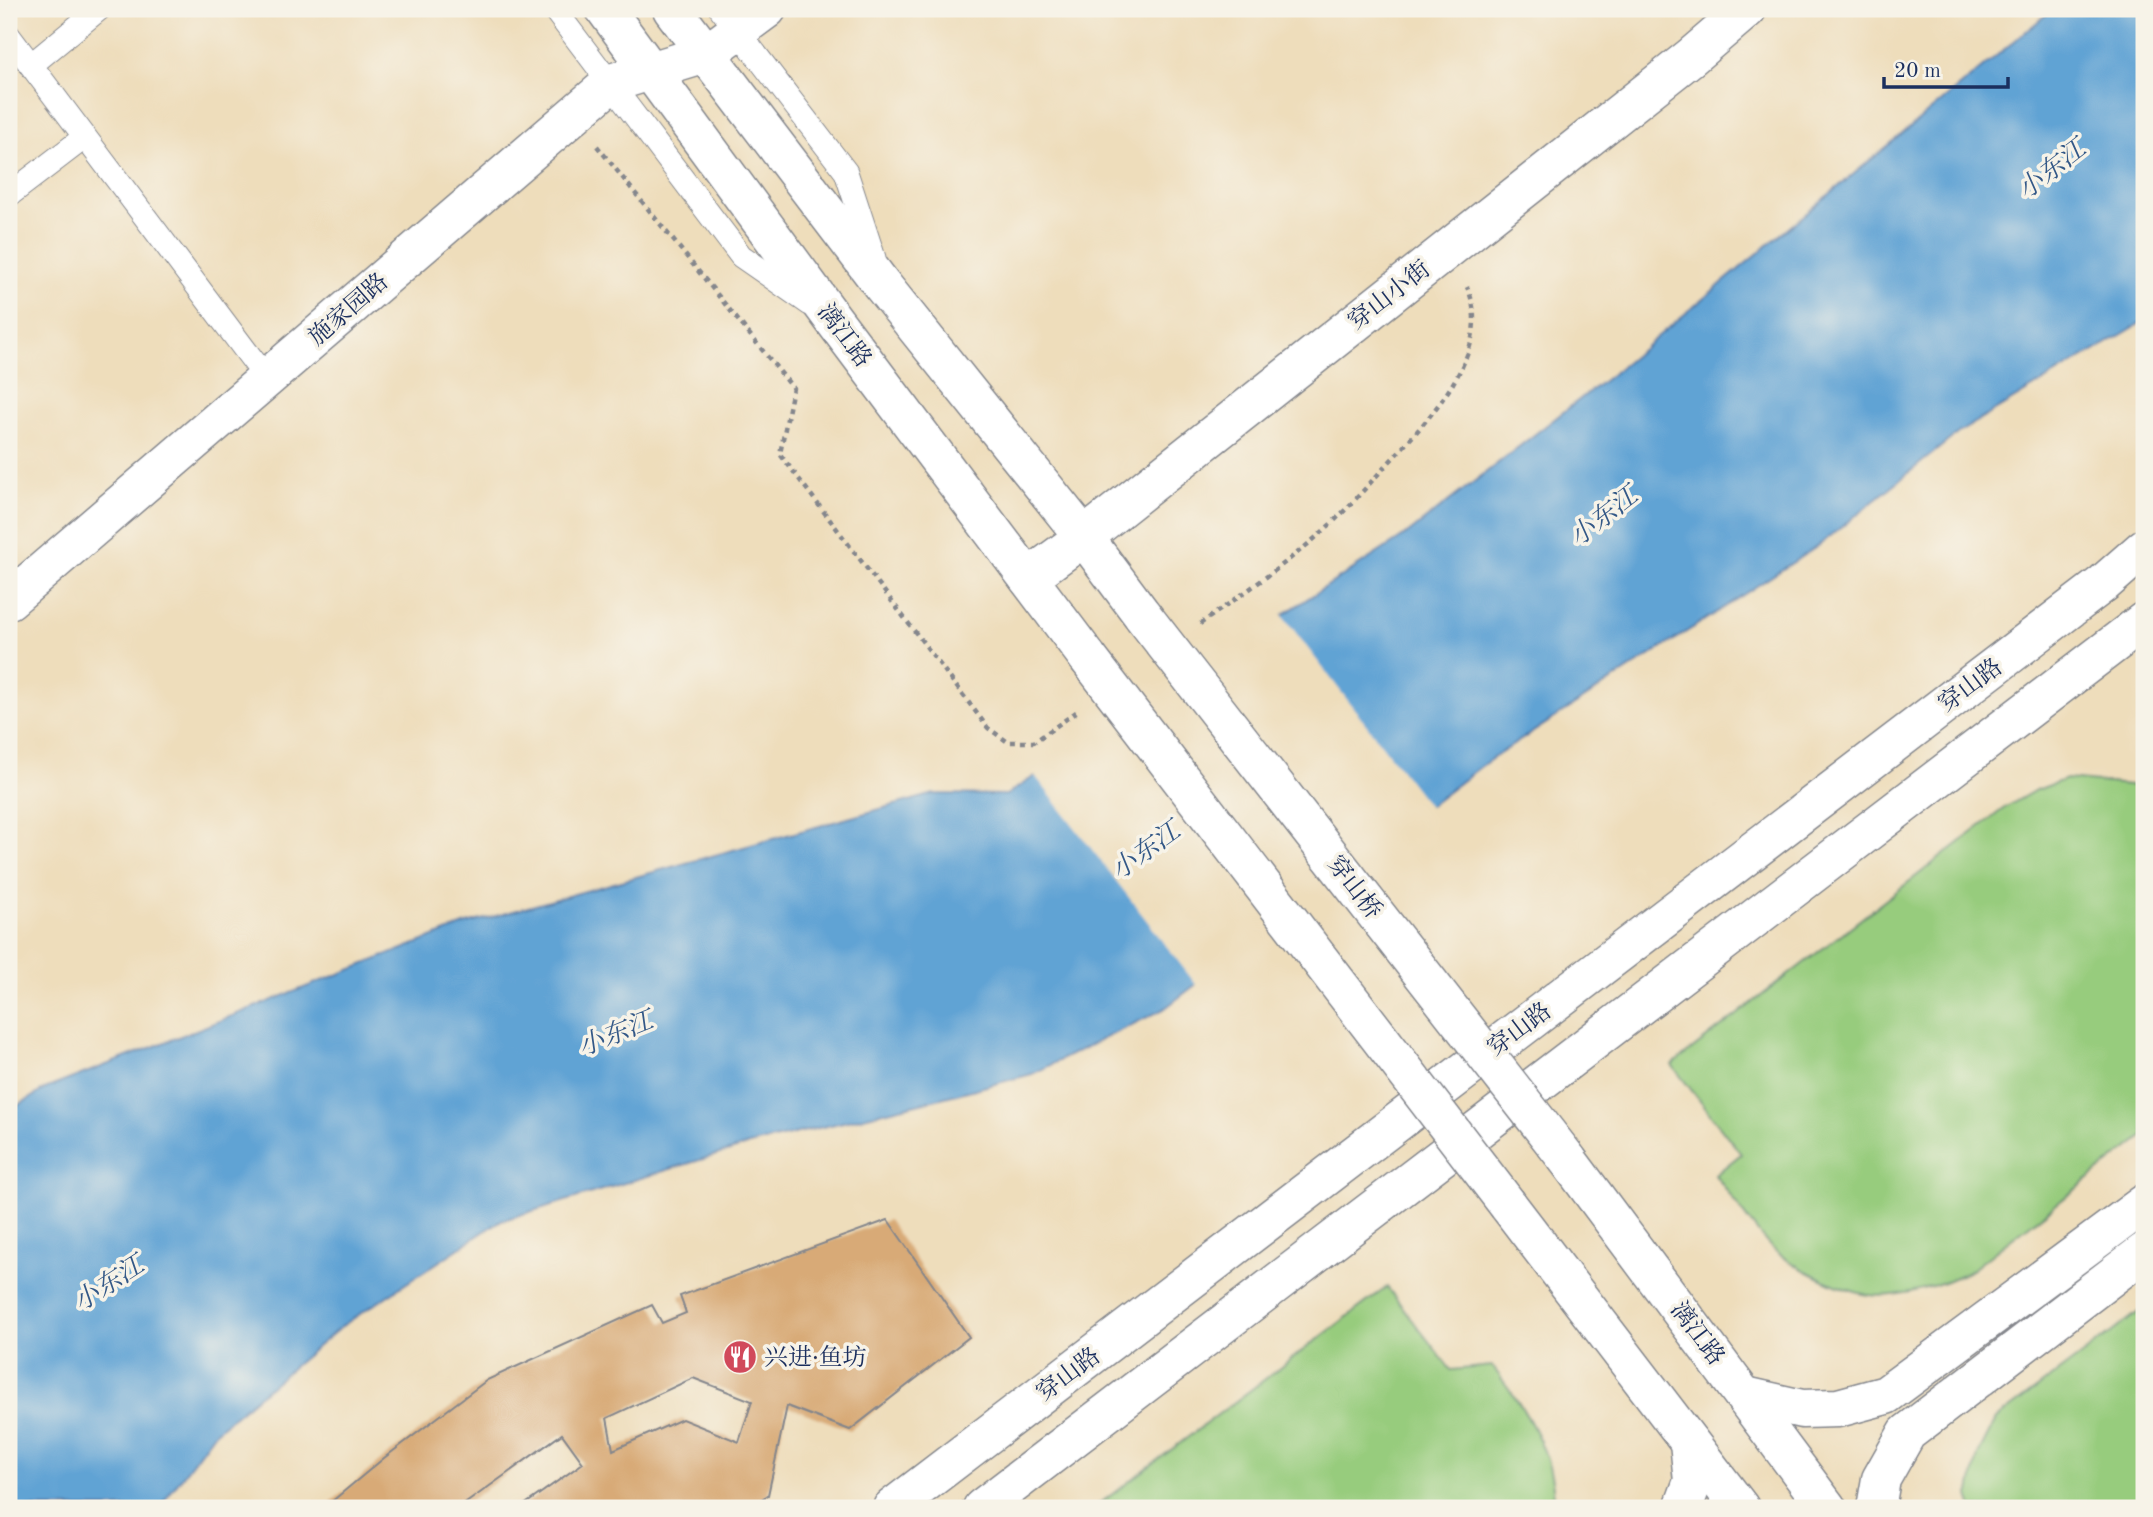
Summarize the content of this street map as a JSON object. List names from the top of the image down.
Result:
{
  "streets": {
    "main road": [
      "穿山小街",
      "施家园路",
      "漓江路",
      "穿山路",
      "穿山桥"
    ]
  },
  "crossings": [
    ["穿山小街", "漓江路"],
    ["穿山小街", "穿山桥"],
    ["施家园路", "漓江路"],
    ["漓江路", "穿山桥"]
  ],
  "water": ["小东江"],
  "places": {
    "restaurant": ["兴进·鱼坊"]
  },
  "scale_bar": "20 m"
}
